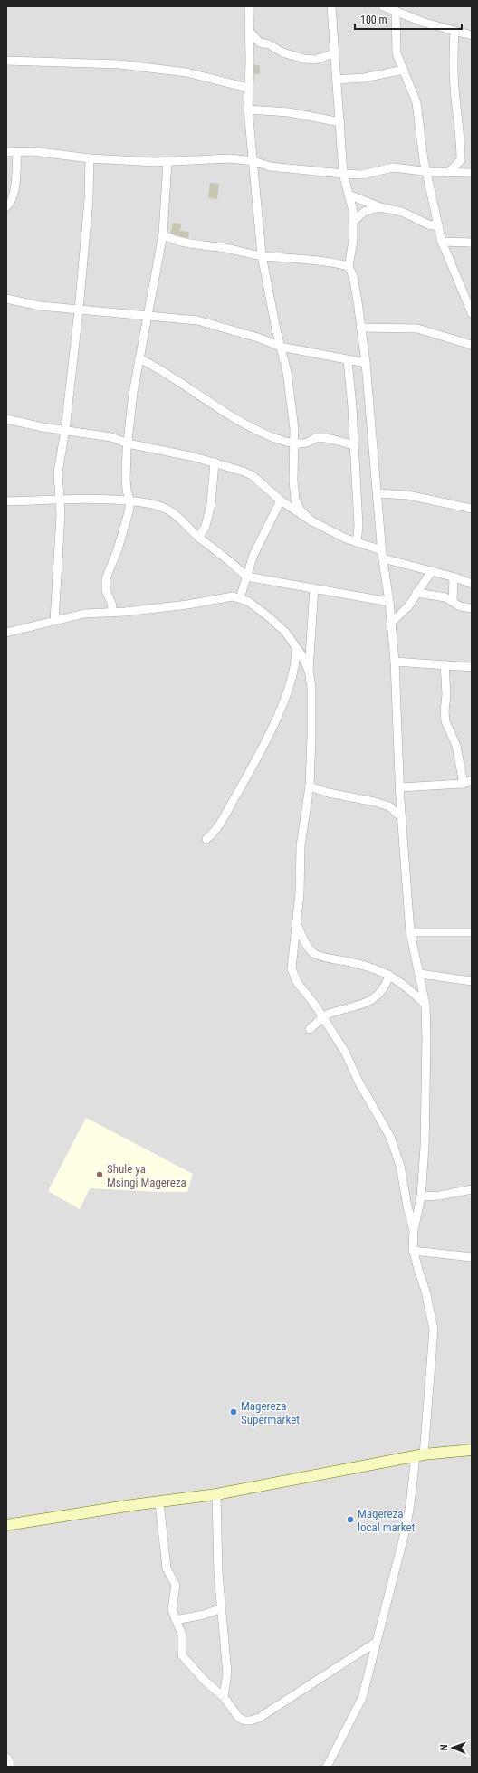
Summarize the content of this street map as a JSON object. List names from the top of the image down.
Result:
{
  "places": ["Shule ya Msingi Magereza", "Magereza Supermarket", "Magereza local market"],
  "scale_bar": "100 m",
  "north": "left"
}
